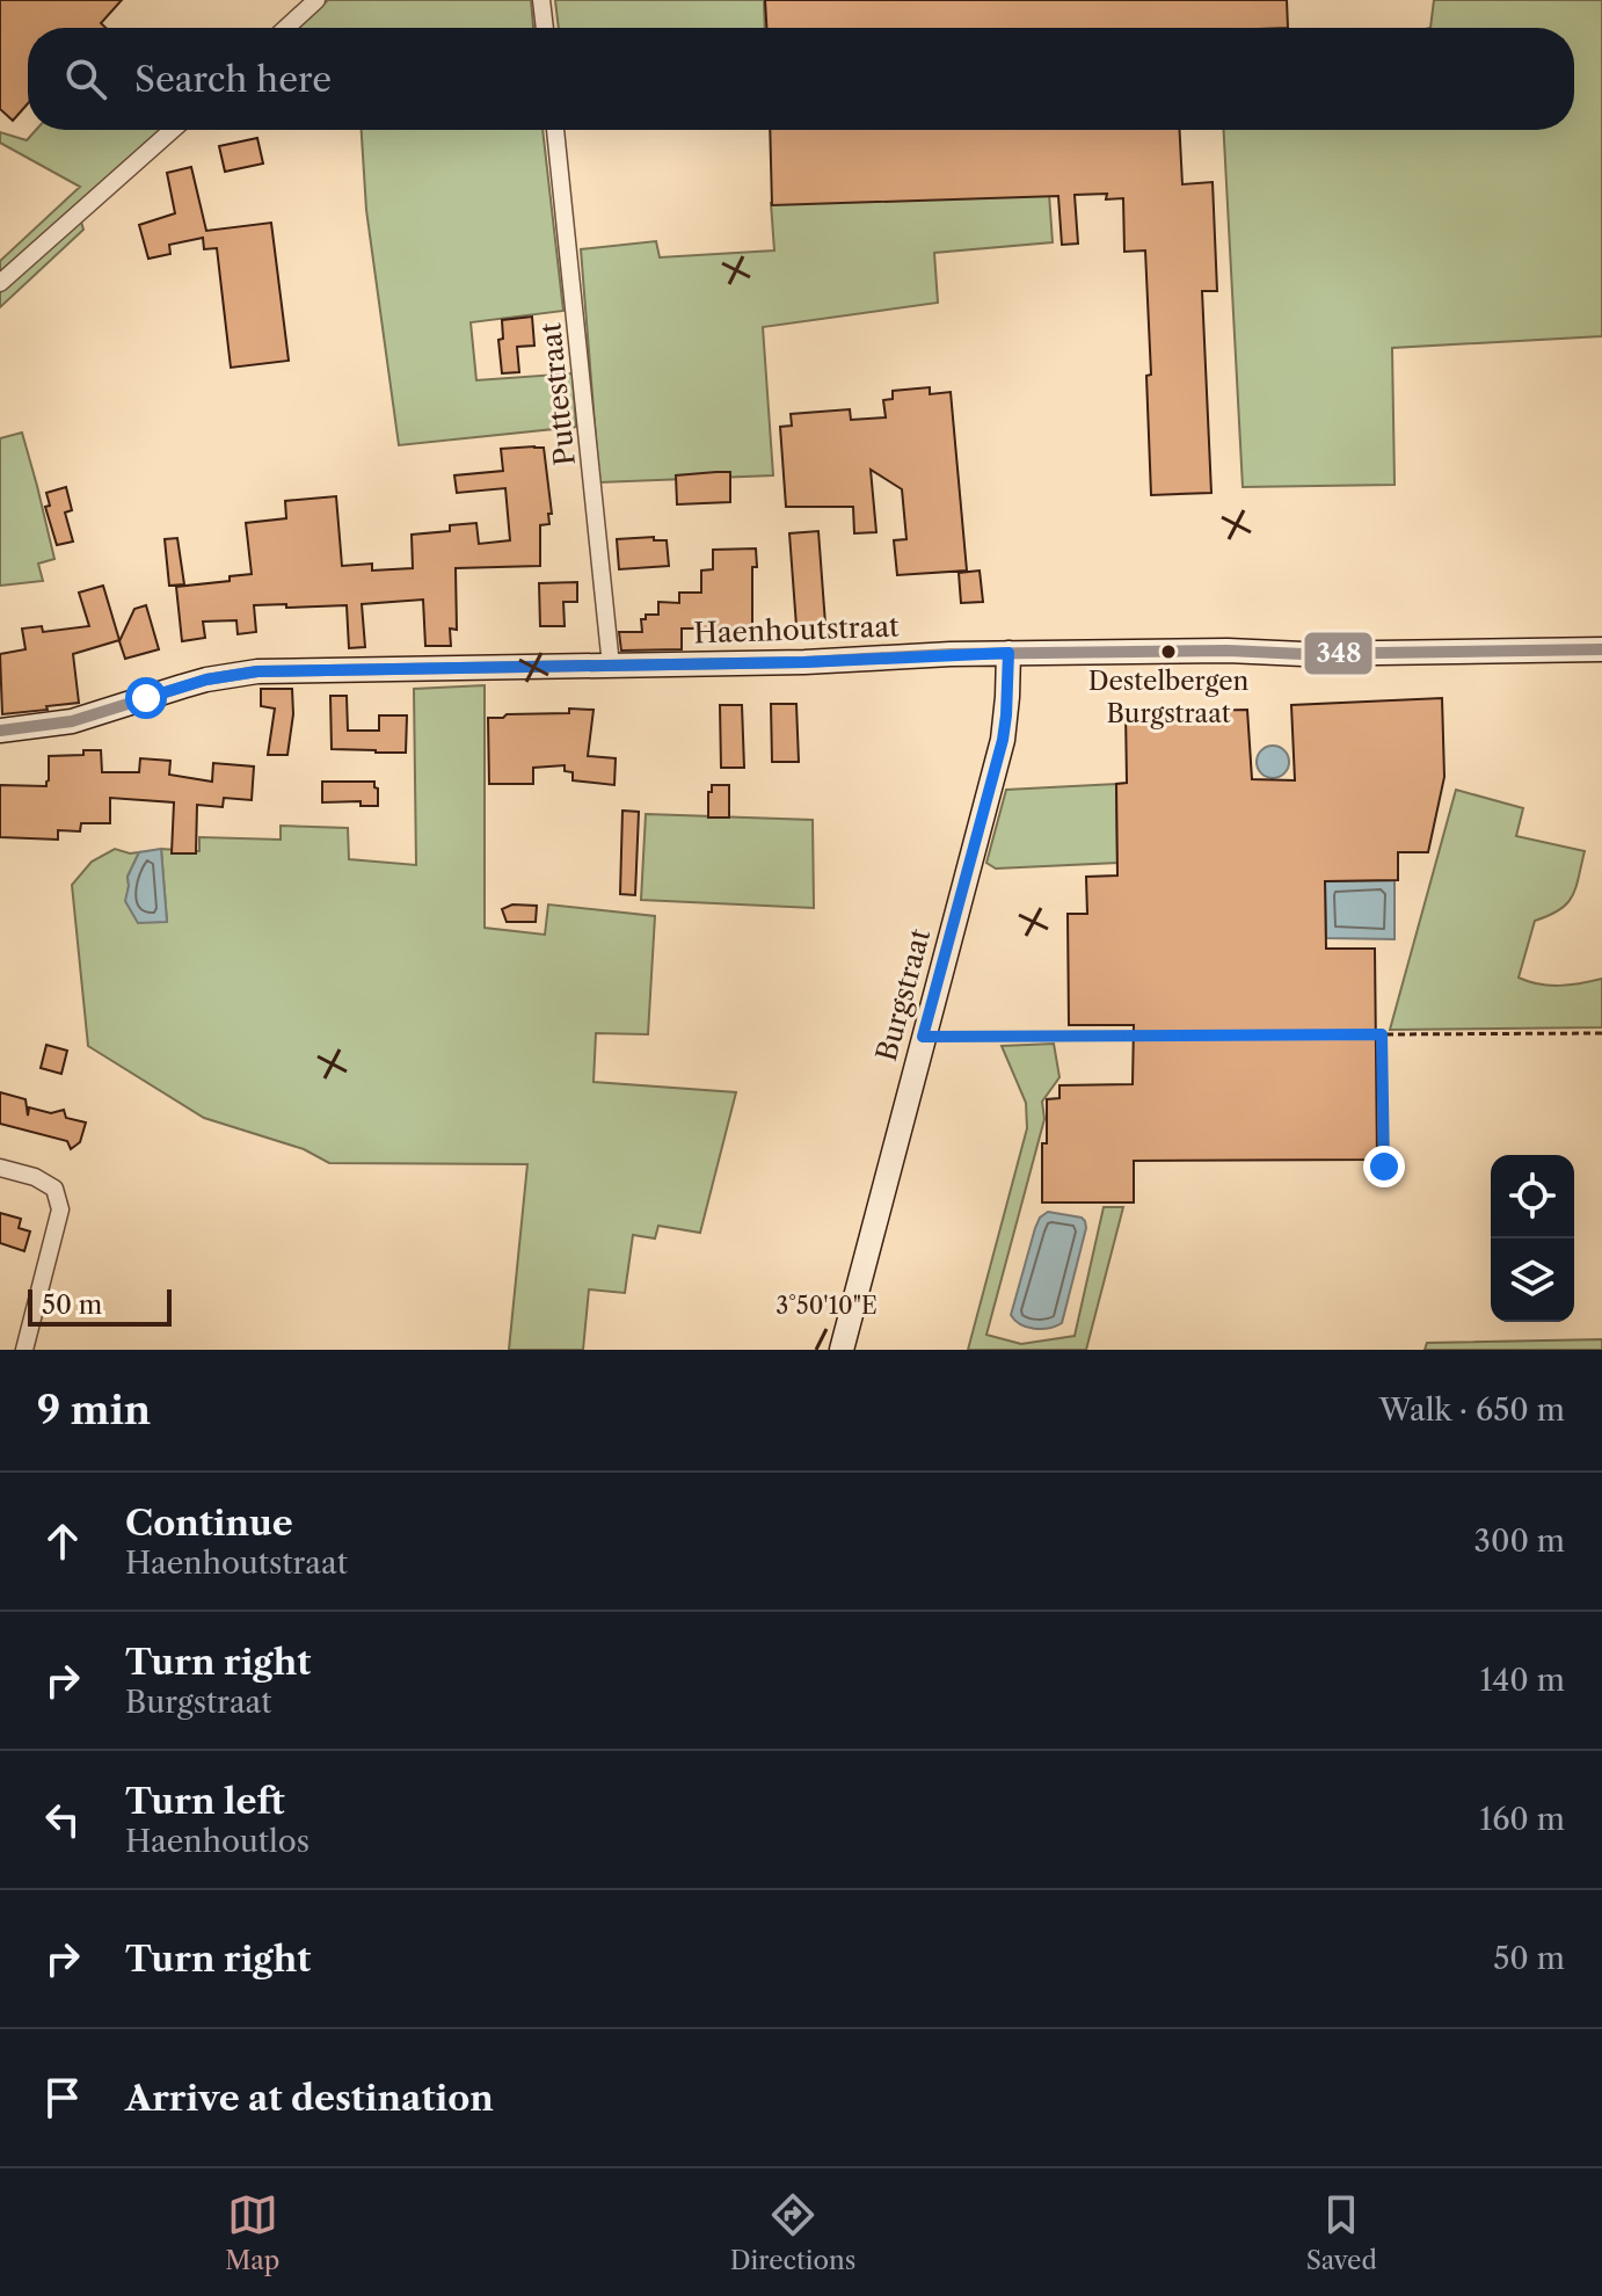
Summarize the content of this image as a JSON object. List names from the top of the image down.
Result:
{
  "streets": {
    "street": ["Puttestraat", "Haenhoutstraat", "Burgstraat"]
  },
  "crossings": [
    ["Puttestraat", "Haenhoutstraat"],
    ["Haenhoutstraat", "Burgstraat"]
  ],
  "places": ["Destelbergen Burgstraat"],
  "lines": ["transit line 348"],
  "scale_bar": "50 m",
  "page": {
    "search": "Search here",
    "scale": "50 m",
    "heading": ["9 min", "Walk · 650 m"],
    "list": [
      ["Continue", "Haenhoutstraat", "300 m"],
      ["Turn right", "Burgstraat", "140 m"],
      ["Turn left", "Haenhoutlos", "160 m"],
      ["Turn right", "50 m"],
      "Arrive at destination"
    ],
    "nav": ["Map", "Directions", "Saved"]
  },
  "coordinates": ["3°50'10\"E"]
}
